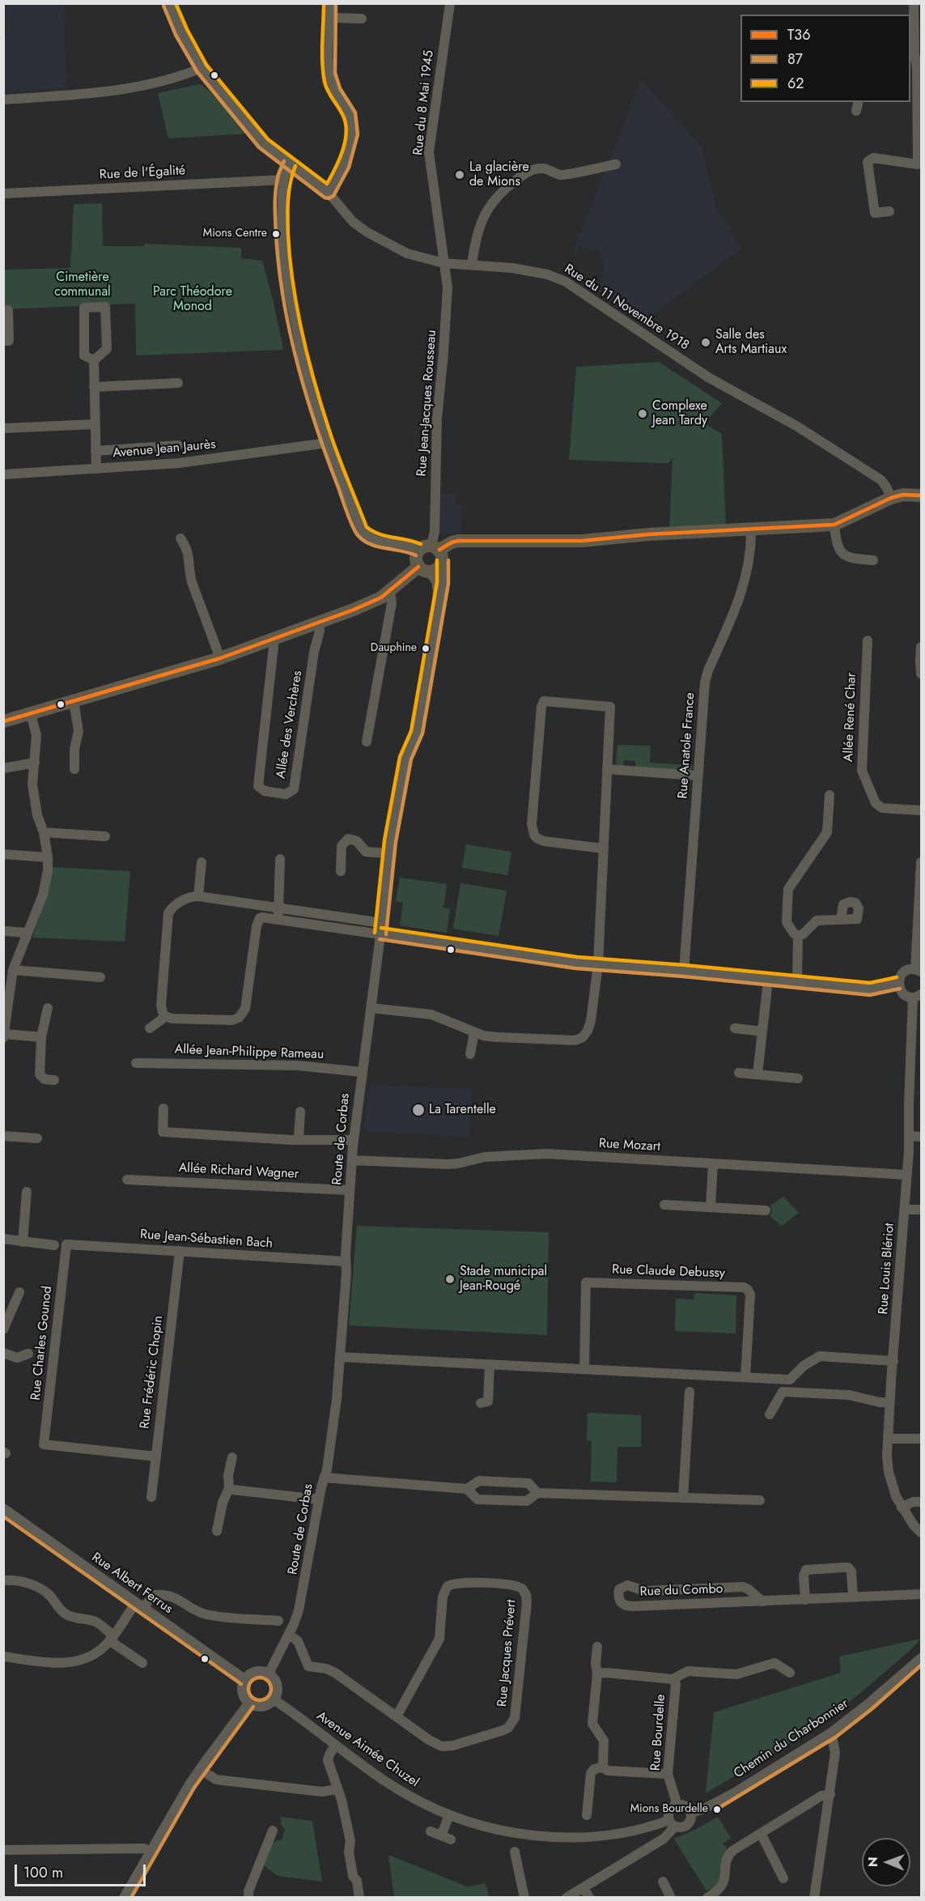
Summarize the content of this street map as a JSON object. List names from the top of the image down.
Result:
{
  "streets": {
    "street": [
      "Rue du 8 Mai 1945",
      "Rue de l'Égalité",
      "Rue du 11 Novembre 1918",
      "Rue Jean-Jacques Rousseau",
      "Avenue Jean Jaurès",
      "Allée René Char",
      "Allée des Verchères",
      "Rue Anatole France",
      "Allée Jean-Philippe Rameau",
      "Route de Corbas",
      "Rue Mozart",
      "Allée Richard Wagner",
      "Rue Jean-Sébastien Bach",
      "Rue Louis Blériot",
      "Rue Claude Debussy",
      "Rue Charles Gounod",
      "Rue Frédéric Chopin",
      "Rue Albert Ferrus",
      "Rue du Combo",
      "Rue Jacques Prévert",
      "Rue Bourdelle",
      "Chemin du Charbonnier",
      "Avenue Aimée Chuzel"
    ]
  },
  "crossings": [
    ["Rue du 8 Mai 1945", "Rue du 11 Novembre 1918"],
    ["Rue du 8 Mai 1945", "Rue Jean-Jacques Rousseau"],
    ["Rue du 11 Novembre 1918", "Rue Jean-Jacques Rousseau"],
    ["Rue Jean-Jacques Rousseau", "Route de Corbas"],
    ["Allée Jean-Philippe Rameau", "Route de Corbas"],
    ["Route de Corbas", "Rue Mozart"],
    ["Route de Corbas", "Allée Richard Wagner"],
    ["Route de Corbas", "Rue Jean-Sébastien Bach"],
    ["Route de Corbas", "Rue Albert Ferrus"],
    ["Route de Corbas", "Rue Jacques Prévert"],
    ["Route de Corbas", "Avenue Aimée Chuzel"],
    ["Rue Mozart", "Rue Louis Blériot"],
    ["Rue Jean-Sébastien Bach", "Rue Charles Gounod"],
    ["Rue Jean-Sébastien Bach", "Rue Frédéric Chopin"],
    ["Rue Charles Gounod", "Rue Frédéric Chopin"],
    ["Rue Albert Ferrus", "Avenue Aimée Chuzel"],
    ["Rue Bourdelle", "Chemin du Charbonnier"],
    ["Rue Bourdelle", "Avenue Aimée Chuzel"],
    ["Chemin du Charbonnier", "Avenue Aimée Chuzel"]
  ],
  "parks": ["Cimetière communal", "Parc Théodore Monod"],
  "places": [
    "La glacière de Mions",
    "Mions Centre",
    "Salle des Arts Martiaux",
    "Complexe Jean Tardy",
    "Dauphine",
    "La Tarentelle",
    "Stade municipal Jean-Rougé",
    "Mions Bourdelle"
  ],
  "lines": ["transit line 87", "transit line 62", "transit line T36"],
  "legend": ["T36", "87", "62"],
  "scale_bar": "100 m",
  "north": "left"
}
